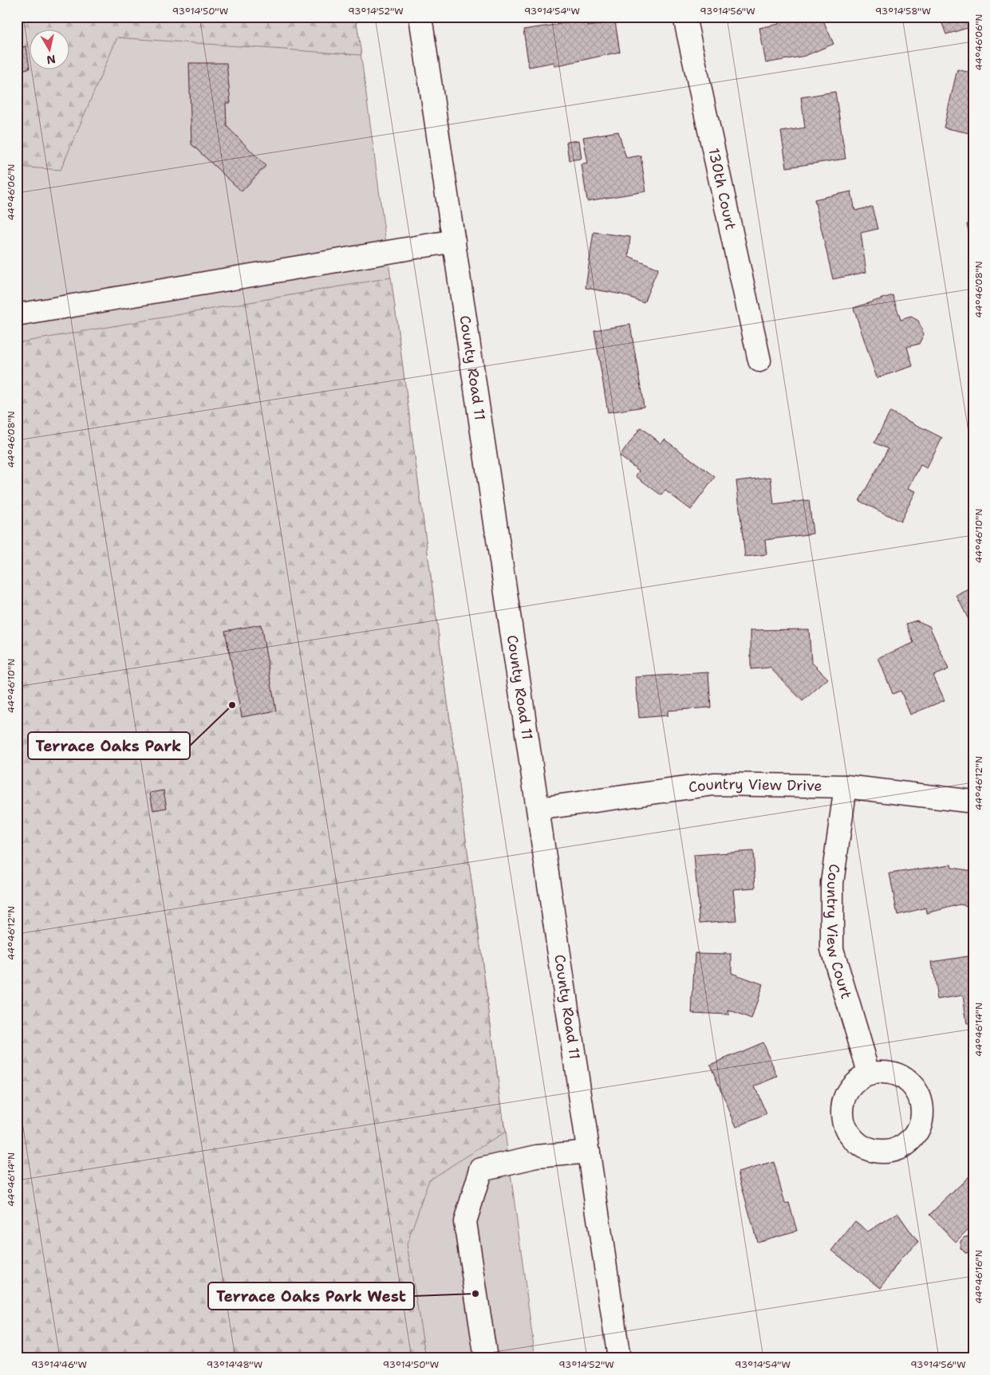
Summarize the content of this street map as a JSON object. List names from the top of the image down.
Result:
{
  "streets": {
    "street": [
      "130th Court",
      "County Road 11",
      "Country View Drive",
      "Country View Court"
    ]
  },
  "crossings": [
    ["County Road 11", "Country View Drive"],
    ["Country View Drive", "Country View Court"]
  ],
  "places": ["Terrace Oaks Park", "Terrace Oaks Park West"],
  "north": "bottom",
  "coordinates": [
    "93°14'50\"W",
    "93°14'52\"W",
    "93°14'54\"W",
    "93°14'56\"W",
    "93°14'58\"W",
    "44°46'06\"N",
    "44°46'08\"N",
    "44°46'10\"N",
    "44°46'12\"N",
    "44°46'14\"N",
    "44°46'16\"N",
    "93°14'46\"W",
    "93°14'48\"W"
  ]
}
